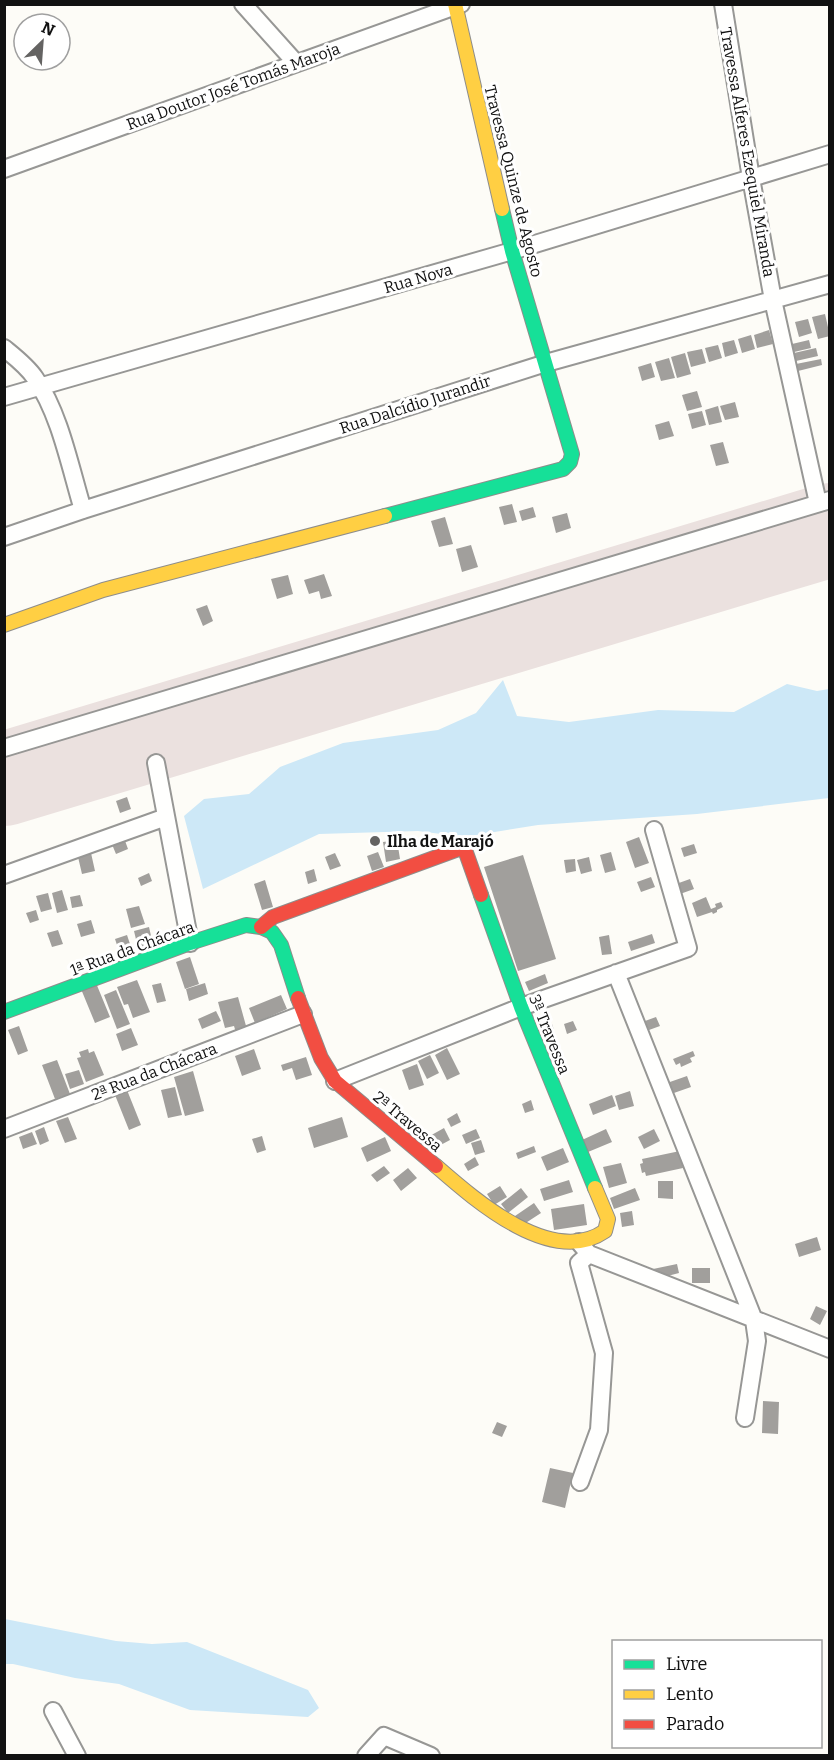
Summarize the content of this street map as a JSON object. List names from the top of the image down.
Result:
{
  "streets": {
    "street": [
      "Rua Doutor José Tomás Maroja",
      "Travessa Alferes Ezequiel Miranda",
      "Travessa Quinze de Agosto",
      "Rua Nova",
      "Rua Dalcídio Jurandir",
      "1ª Rua da Chácara",
      "3ª Travessa",
      "2ª Rua da Chácara",
      "2ª Travessa"
    ]
  },
  "crossings": [
    ["Rua Doutor José Tomás Maroja", "Travessa Quinze de Agosto"],
    ["Travessa Alferes Ezequiel Miranda", "Rua Nova"],
    ["Travessa Alferes Ezequiel Miranda", "Rua Dalcídio Jurandir"],
    ["Travessa Quinze de Agosto", "Rua Nova"],
    ["Travessa Quinze de Agosto", "Rua Dalcídio Jurandir"],
    ["1ª Rua da Chácara", "3ª Travessa"],
    ["1ª Rua da Chácara", "2ª Travessa"],
    ["3ª Travessa", "2ª Travessa"],
    ["2ª Rua da Chácara", "2ª Travessa"]
  ],
  "places": ["Ilha de Marajó"],
  "legend": ["Livre", "Lento", "Parado"],
  "north": "top right"
}
